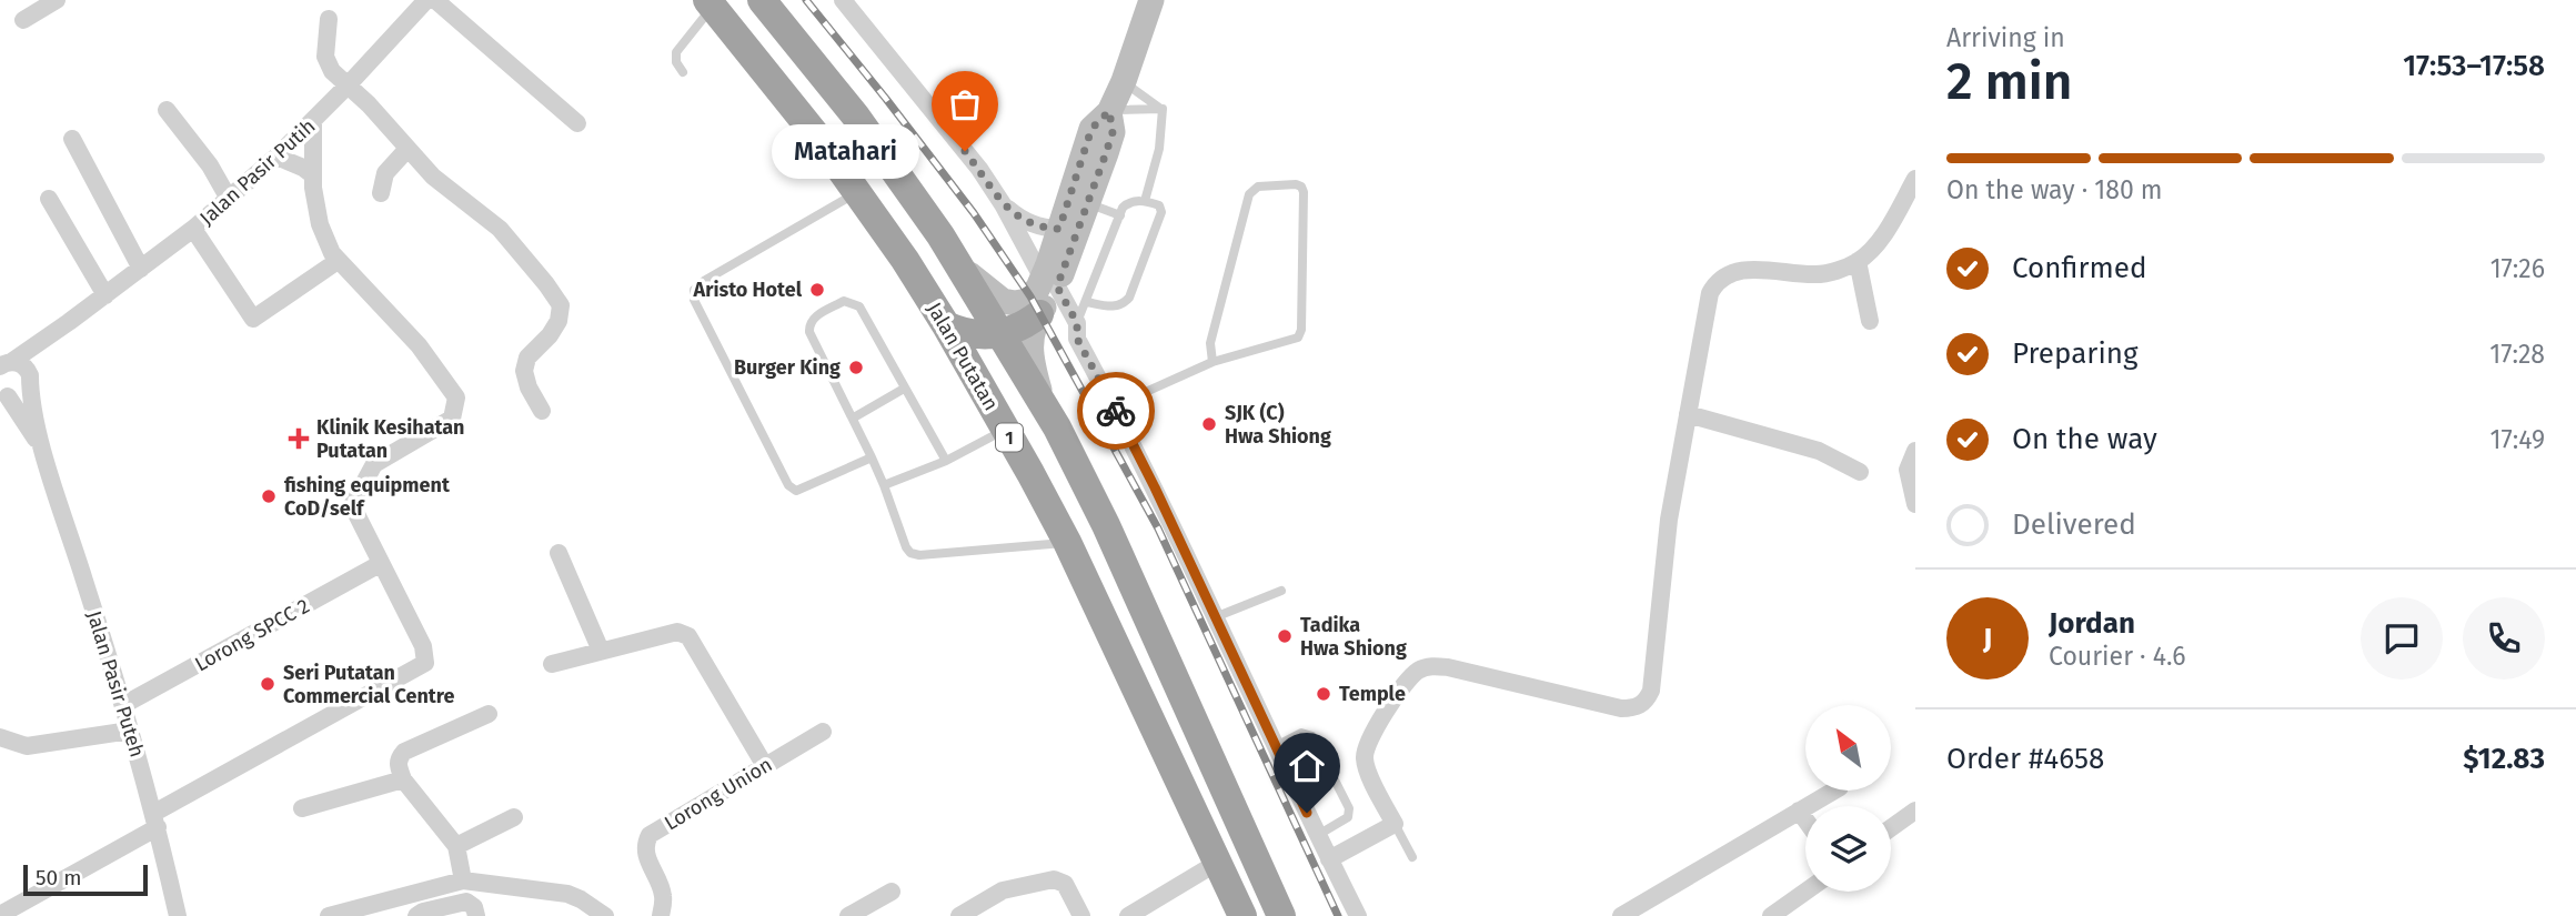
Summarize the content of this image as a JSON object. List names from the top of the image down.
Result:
{
  "streets": {
    "highway": ["Jalan Putatan", "1"],
    "street": [
      "Jalan Pasir Putih",
      "Lorong SPCC 2",
      "Jalan Pasir Puteh",
      "Lorong Union"
    ]
  },
  "crossings": [
    ["Jalan Pasir Putih", "Jalan Pasir Puteh"],
    ["Lorong SPCC 2", "Jalan Pasir Puteh"]
  ],
  "places": {
    "other": [
      "Matahari",
      "Aristo Hotel",
      "Burger King",
      "SJK (C) Hwa Shiong",
      "fishing equipment CoD/self",
      "Tadika Hwa Shiong",
      "Seri Putatan Commercial Centre",
      "Temple"
    ],
    "health": ["Klinik Kesihatan Putatan"]
  },
  "scale_bar": "50 m",
  "north": "top left",
  "page": {
    "heading": ["2 min", "Arriving in", "17:53–17:58"],
    "panel": [
      "Jordan",
      "Courier · 4.6",
      "Order #4658",
      "$12.83"
    ],
    "bubble": "Matahari",
    "bar": "On the way · 180 m",
    "list": [
      ["Confirmed", "17:26"],
      ["Preparing", "17:28"],
      ["On the way", "17:49"],
      "Delivered"
    ],
    "round": "J",
    "scale": "50 m"
  }
}
